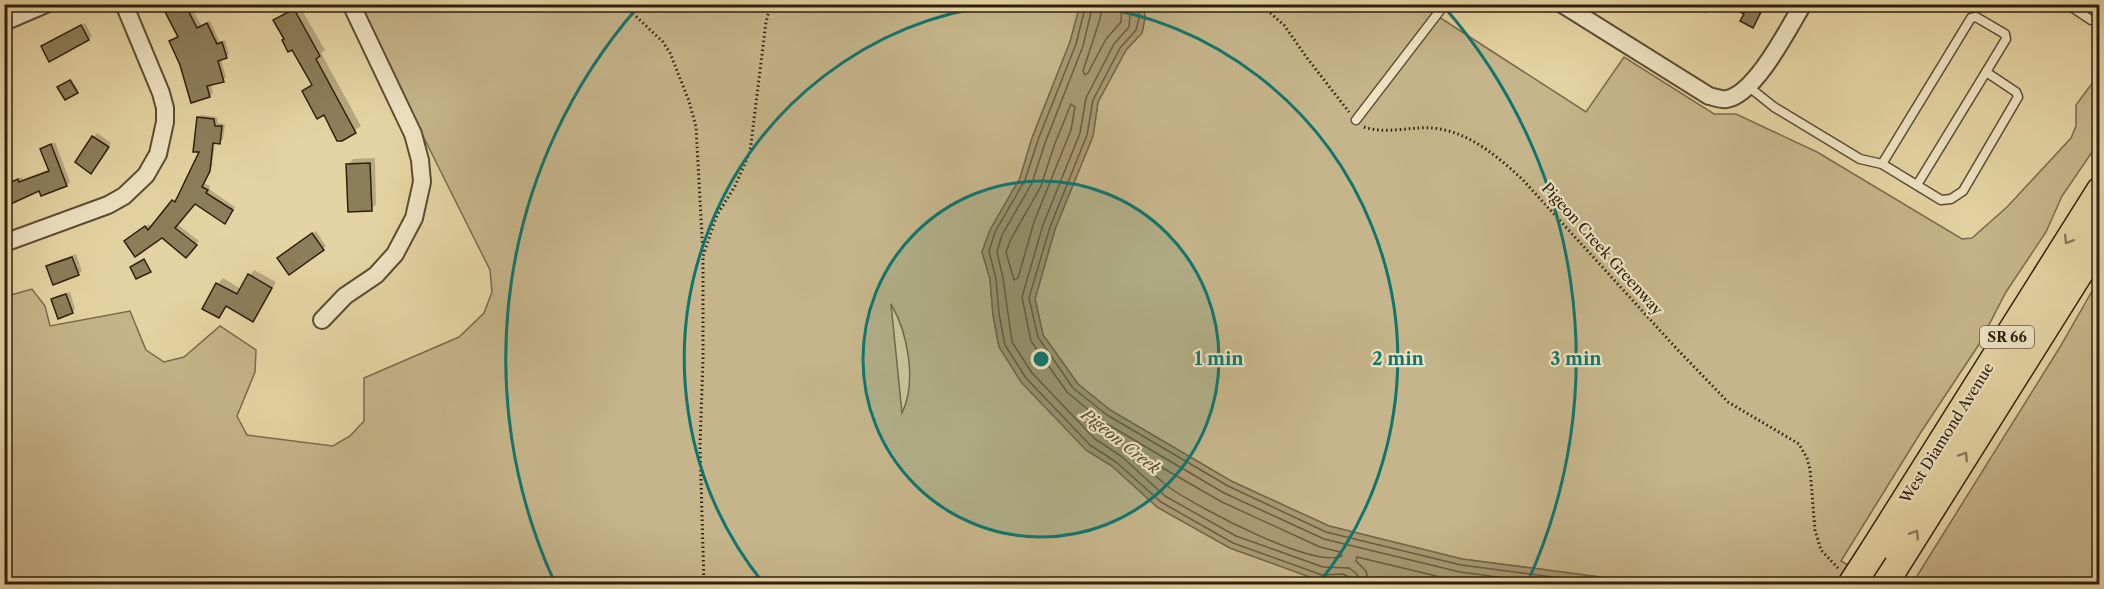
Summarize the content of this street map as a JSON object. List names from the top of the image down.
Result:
{
  "streets": {
    "main road": ["SR 66", "West Diamond Avenue"],
    "path": ["Pigeon Creek Greenway"]
  },
  "crossings": [
    ["Pigeon Creek Greenway", "West Diamond Avenue"]
  ],
  "water": ["Pigeon Creek"],
  "rings": ["1 min", "2 min", "3 min"]
}
